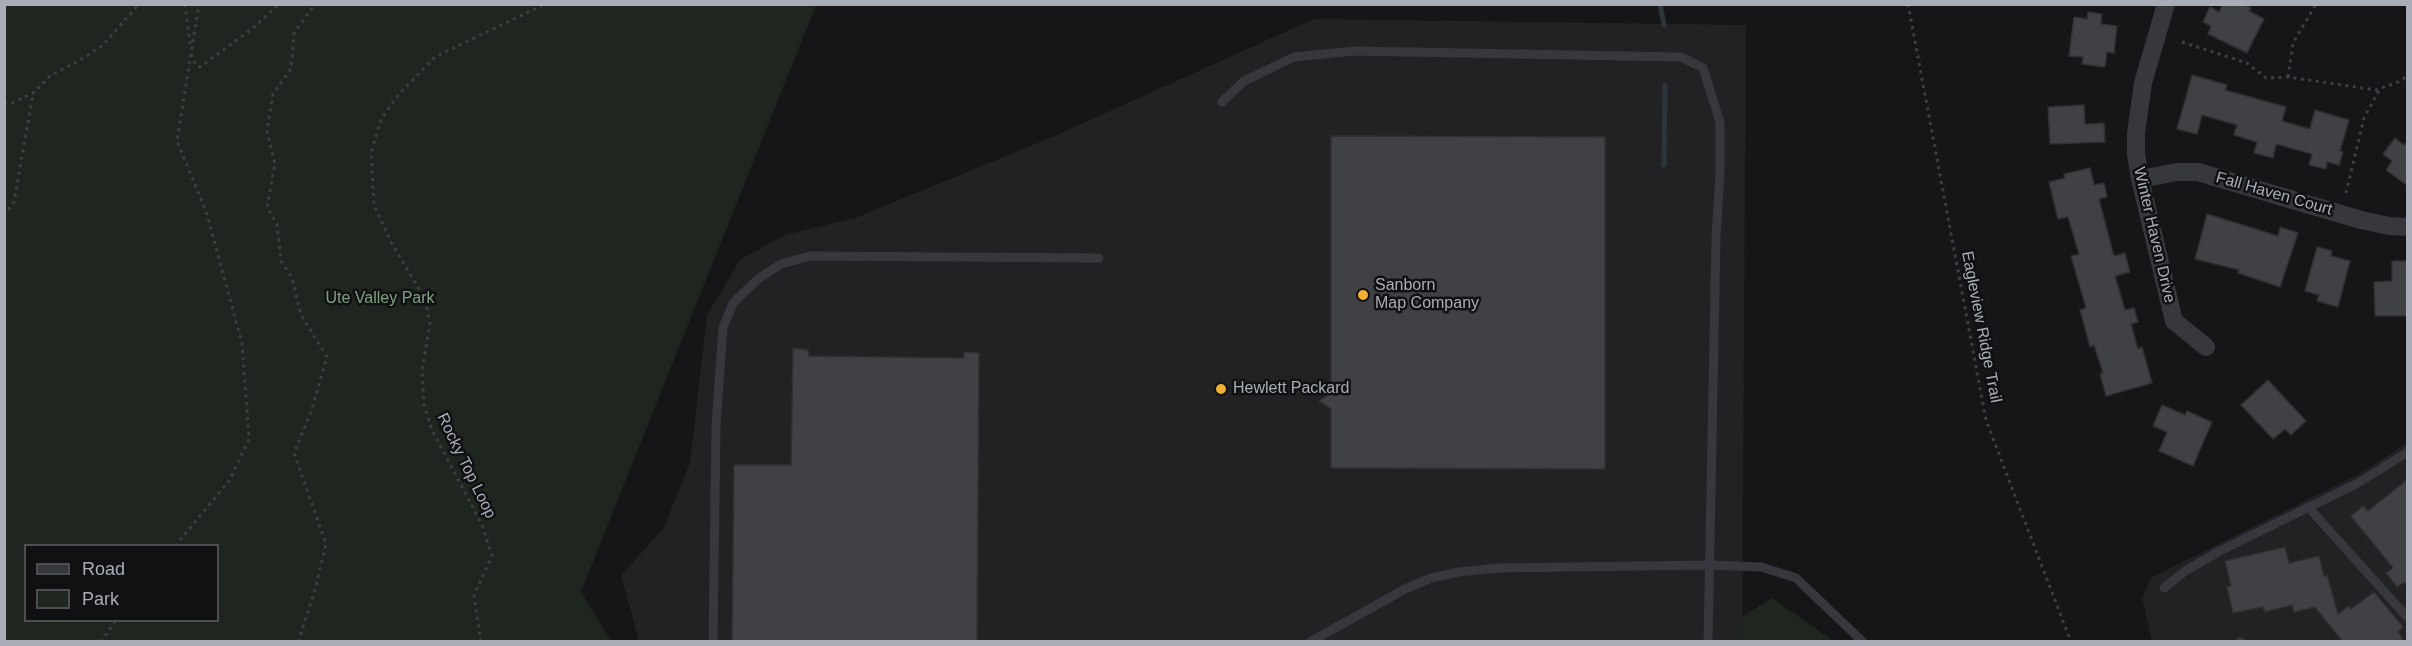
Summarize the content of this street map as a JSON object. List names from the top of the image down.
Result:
{
  "streets": {
    "street": ["Fall Haven Court", "Winter Haven Drive"],
    "path": ["Eagleview Ridge Trail", "Rocky Top Loop"]
  },
  "crossings": [
    ["Fall Haven Court", "Winter Haven Drive"]
  ],
  "parks": ["Ute Valley Park"],
  "places": ["Sanborn Map Company", "Hewlett Packard"],
  "legend": ["Road", "Park"]
}
